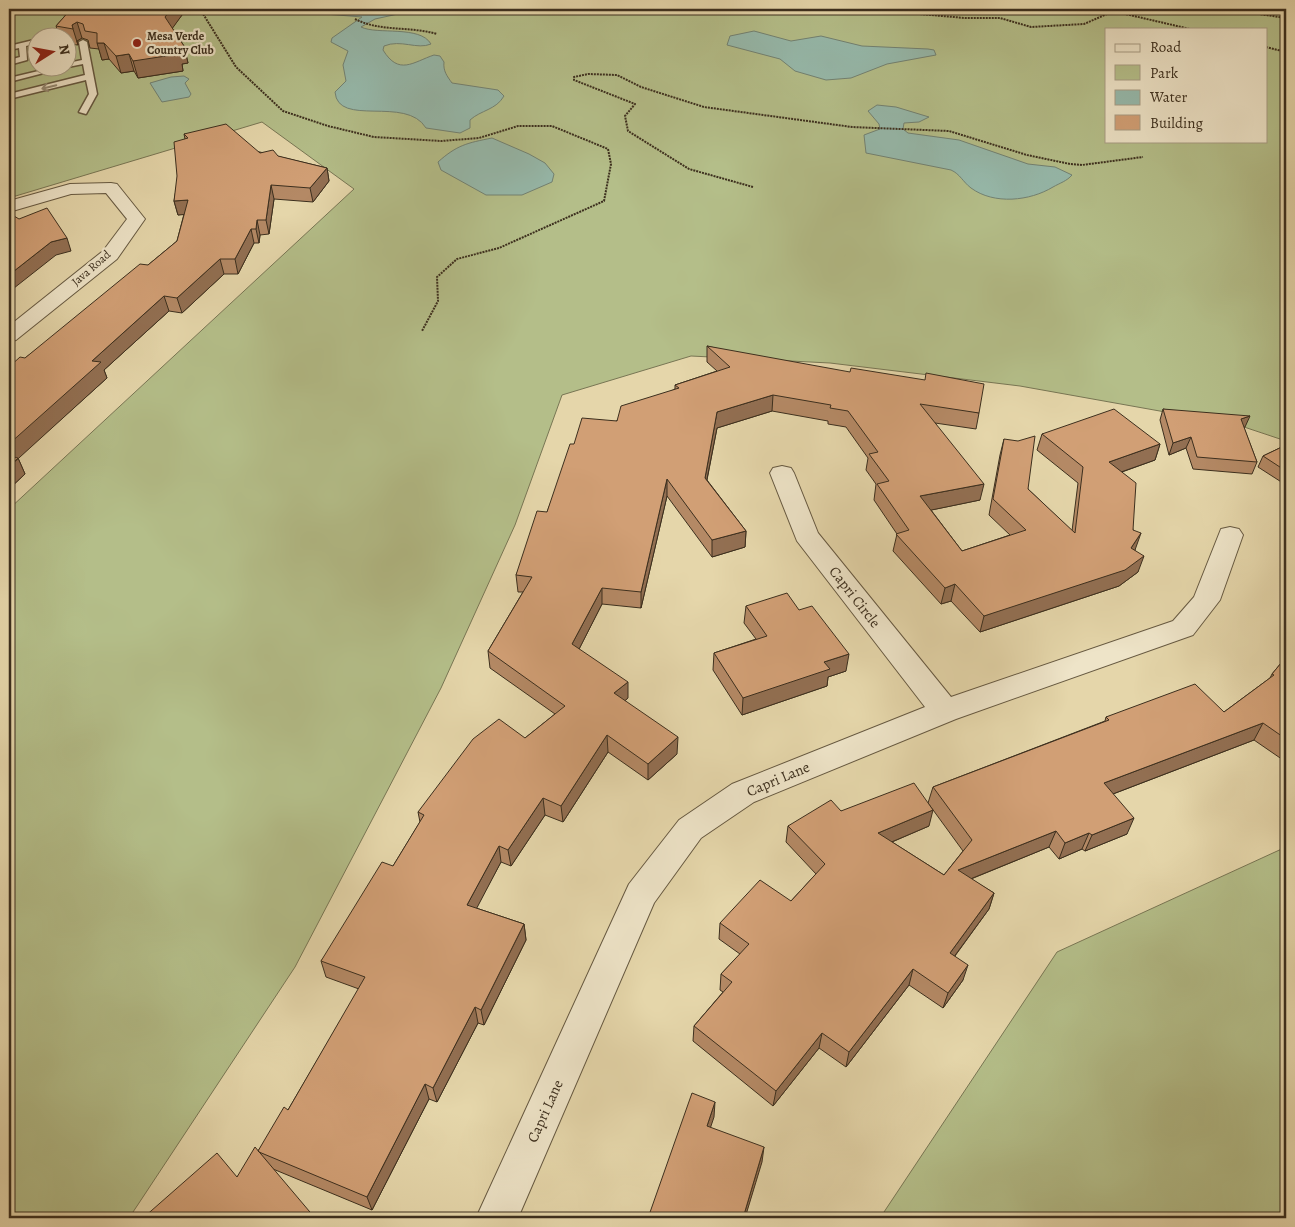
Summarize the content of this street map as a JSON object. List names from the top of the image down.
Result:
{
  "streets": {
    "street": ["Java Road", "Capri Circle", "Capri Lane"]
  },
  "crossings": [
    ["Capri Circle", "Capri Lane"]
  ],
  "places": ["Mesa Verde Country Club"],
  "legend": [
    "Road",
    "Park",
    "Water",
    "Building"
  ],
  "north": "right"
}
